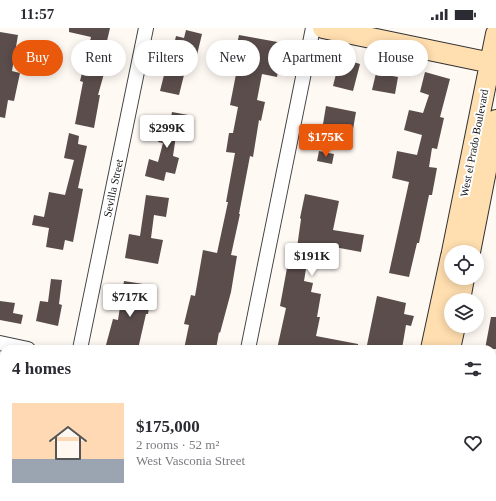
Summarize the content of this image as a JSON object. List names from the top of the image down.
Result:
{
  "streets": {
    "street": ["West el Prado Boulevard", "Sevilla Street"]
  },
  "page": {
    "status": "11:57",
    "chip": [
      "Buy",
      "Rent",
      "Filters",
      "New",
      "Apartment",
      "House"
    ],
    "price": [
      "$299K",
      "$175K",
      "$191K",
      "$717K"
    ],
    "heading": "4 homes",
    "list": [
      {
        "name": "$175,000",
        "note": "2 rooms · 52 m² · West Vasconia Street"
      }
    ]
  }
}
